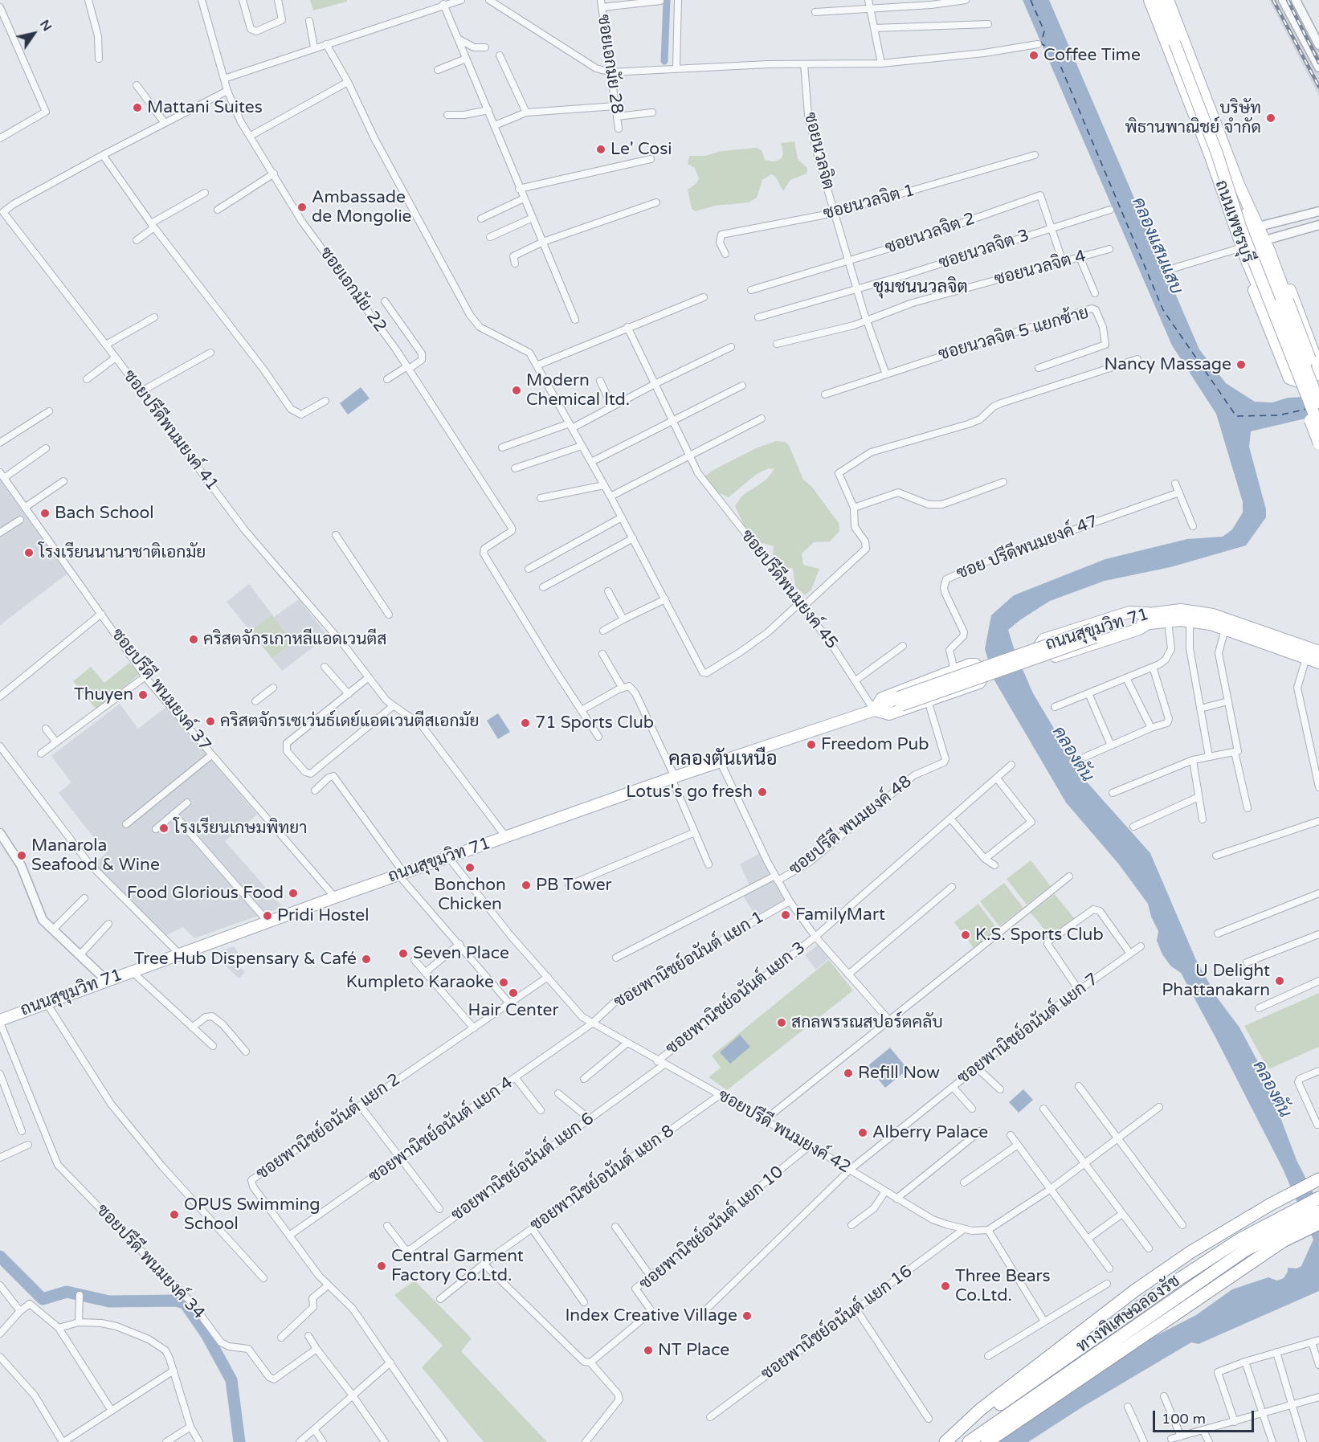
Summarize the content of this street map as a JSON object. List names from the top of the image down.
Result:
{
  "streets": {
    "highway": ["ทางพิเศษฉลองรัช"],
    "main road": ["ถนนเพชรบุรี", "ถนนสุขุมวิท 71"],
    "street": [
      "ซอยเอกมัย 28",
      "ซอยนวลจิต",
      "ซอยนวลจิต 1",
      "ซอยนวลจิต 2",
      "ซอยนวลจิต 3",
      "ซอยนวลจิต 4",
      "ซอยเอกมัย 22",
      "ซอยนวลจิต 5 แยกซ้าย",
      "ซอยปรีดีพนมยงค์ 41",
      "ซอย ปรีดีพนมยงค์ 47",
      "ซอยปรีดีพนมยงค์ 45",
      "ซอยปรีดี พนมยงค์ 37",
      "ซอยปรีดี พนมยงค์ 48",
      "ซอยพานิชย์อนันต์ แยก 1",
      "ซอยพานิชย์อนันต์ แยก 3",
      "ซอยพานิชย์อนันต์ แยก 7",
      "ซอยพานิชย์อนันต์ แยก 2",
      "ซอยพานิชย์อนันต์ แยก 4",
      "ซอยปรีดี พนมยงค์ 42",
      "ซอยพานิชย์อนันต์ แยก 6",
      "ซอยพานิชย์อนันต์ แยก 8",
      "ซอยพานิชย์อนันต์ แยก 10",
      "ซอยปรีดี พนมยงค์ 34",
      "ซอยพานิชย์อนันต์ แยก 16"
    ]
  },
  "crossings": [
    ["ซอยนวลจิต", "ซอยนวลจิต 1"],
    ["ซอยนวลจิต", "ซอยนวลจิต 2"],
    ["ซอยนวลจิต", "ซอยนวลจิต 3"],
    ["ซอยนวลจิต", "ซอยนวลจิต 4"],
    ["ซอยนวลจิต", "ซอยนวลจิต 5 แยกซ้าย"],
    ["ซอยนวลจิต 2", "ซอยนวลจิต 3"],
    ["ซอยนวลจิต 2", "ซอยนวลจิต 4"],
    ["ซอยเอกมัย 22", "ซอยปรีดีพนมยงค์ 41"],
    ["ซอยปรีดีพนมยงค์ 41", "ถนนสุขุมวิท 71"],
    ["ซอยปรีดีพนมยงค์ 45", "ถนนสุขุมวิท 71"],
    ["ถนนสุขุมวิท 71", "ซอยปรีดี พนมยงค์ 37"],
    ["ถนนสุขุมวิท 71", "ซอยปรีดี พนมยงค์ 42"],
    ["ถนนสุขุมวิท 71", "ซอยปรีดี พนมยงค์ 34"],
    ["ซอยพานิชย์อนันต์ แยก 1", "ซอยพานิชย์อนันต์ แยก 4"],
    ["ซอยพานิชย์อนันต์ แยก 1", "ซอยปรีดี พนมยงค์ 42"],
    ["ซอยพานิชย์อนันต์ แยก 3", "ซอยปรีดี พนมยงค์ 42"],
    ["ซอยพานิชย์อนันต์ แยก 7", "ซอยปรีดี พนมยงค์ 42"],
    ["ซอยพานิชย์อนันต์ แยก 2", "ซอยพานิชย์อนันต์ แยก 4"],
    ["ซอยพานิชย์อนันต์ แยก 2", "ซอยปรีดี พนมยงค์ 42"],
    ["ซอยพานิชย์อนันต์ แยก 4", "ซอยปรีดี พนมยงค์ 42"],
    ["ซอยปรีดี พนมยงค์ 42", "ซอยพานิชย์อนันต์ แยก 6"],
    ["ซอยปรีดี พนมยงค์ 42", "ซอยพานิชย์อนันต์ แยก 8"],
    ["ซอยปรีดี พนมยงค์ 42", "ซอยพานิชย์อนันต์ แยก 10"],
    ["ซอยปรีดี พนมยงค์ 42", "ซอยพานิชย์อนันต์ แยก 16"]
  ],
  "districts": ["ชุมชนนวลจิต", "คลองตันเหนือ"],
  "water": ["คลองแสนแสบ", "คลองตัน"],
  "places": [
    "Coffee Time",
    "Mattani Suites",
    "บริษัท พิธานพาณิชย์ จำกัด",
    "Le' Cosi",
    "Ambassade de Mongolie",
    "Nancy Massage",
    "Modern Chemical ltd.",
    "Bach School",
    "โรงเรียนนานาชาติเอกมัย",
    "คริสตจักรเกาหลีแอดเวนตีส",
    "Thuyen",
    "คริสตจักรเซเว่นธ์เดย์แอดเวนตีสเอกมัย",
    "71 Sports Club",
    "Freedom Pub",
    "Lotus's go fresh",
    "โรงเรียนเกษมพิทยา",
    "Manarola Seafood & Wine",
    "Bonchon Chicken",
    "PB Tower",
    "Food Glorious Food",
    "FamilyMart",
    "Pridi Hostel",
    "K.S. Sports Club",
    "Seven Place",
    "Tree Hub Dispensary & Café",
    "U Delight Phattanakarn",
    "Kumpleto Karaoke",
    "Hair Center",
    "สกลพรรณสปอร์ตคลับ",
    "Refill Now",
    "Alberry Palace",
    "OPUS Swimming School",
    "Central Garment Factory Co.Ltd.",
    "Three Bears Co.Ltd.",
    "Index Creative Village",
    "NT Place"
  ],
  "scale_bar": "100 m",
  "north": "top right"
}
